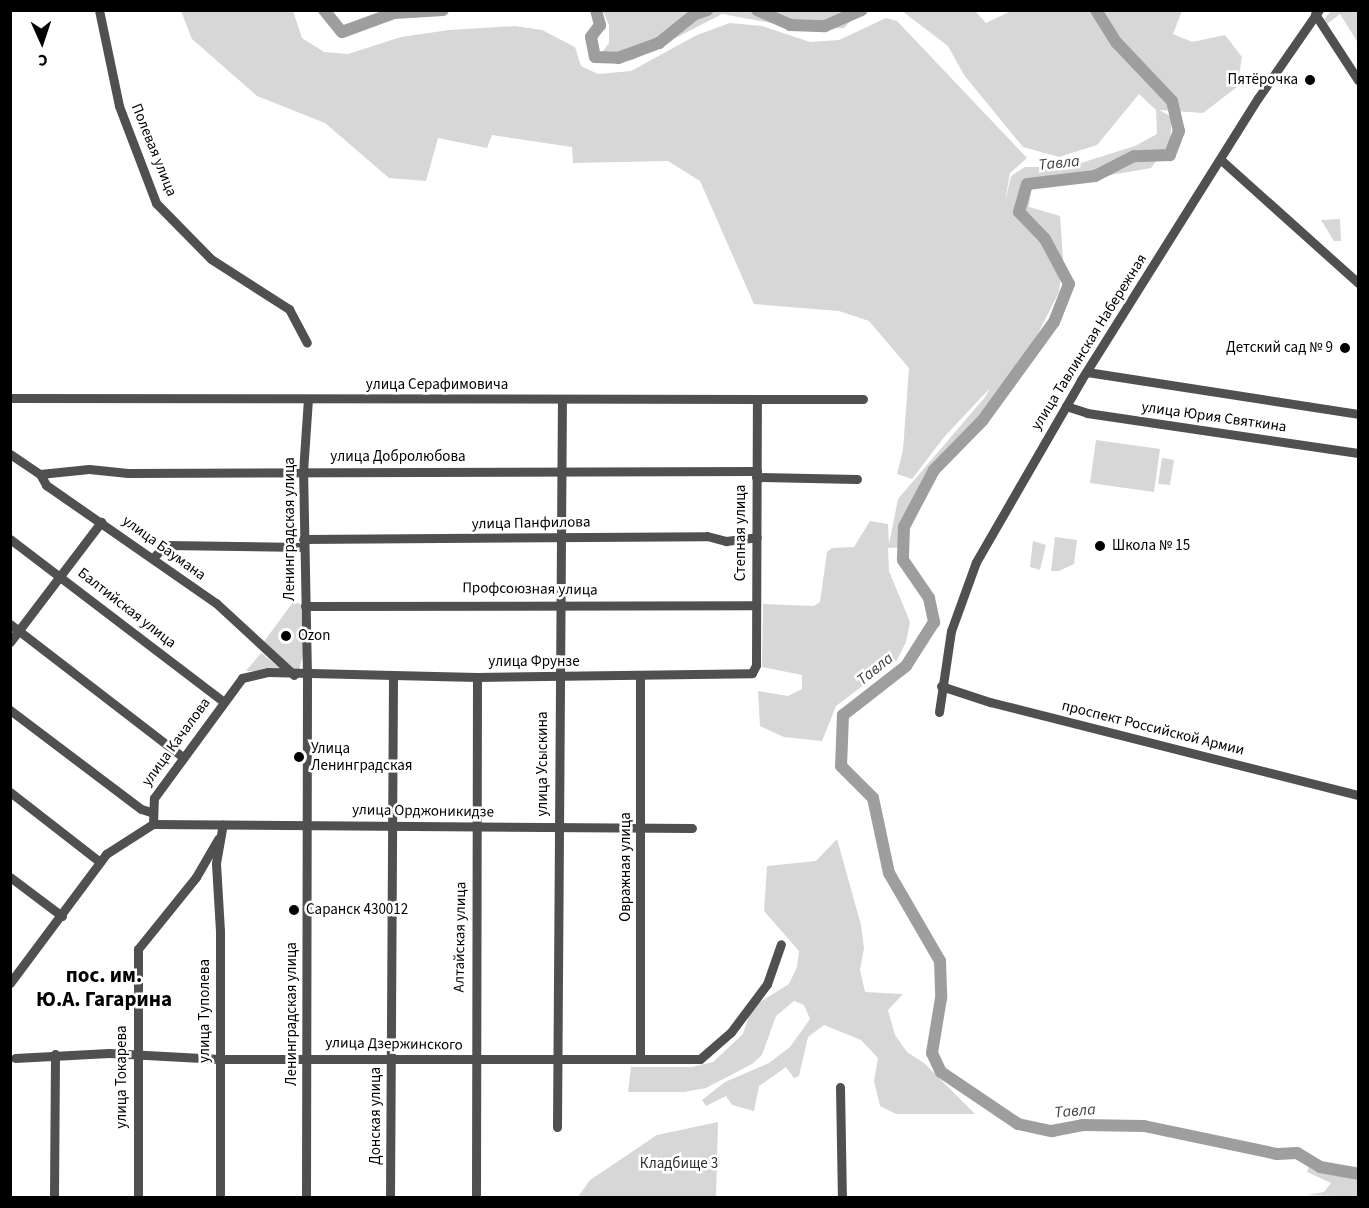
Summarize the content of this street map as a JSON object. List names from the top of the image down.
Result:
{
  "streets": {
    "street": [
      "Полевая улица",
      "улица Тавлинская Набережная",
      "улица Серафимовича",
      "улица Юрия Святкина",
      "улица Добролюбова",
      "улица Панфилова",
      "Ленинградская улица",
      "Степная улица",
      "улица Баумана",
      "Профсоюзная улица",
      "Балтийская улица",
      "улица Фрунзе",
      "проспект Российской Армии",
      "улица Качалова",
      "улица Усыскина",
      "улица Орджоникидзе",
      "Овражная улица",
      "Алтайская улица",
      "улица Туполева",
      "улица Дзержинского",
      "улица Токарева",
      "Донская улица"
    ]
  },
  "crossings": [
    ["улица Тавлинская Набережная", "улица Юрия Святкина"],
    ["улица Тавлинская Набережная", "проспект Российской Армии"],
    ["улица Серафимовича", "Ленинградская улица"],
    ["улица Серафимовича", "Степная улица"],
    ["улица Серафимовича", "улица Усыскина"],
    ["улица Добролюбова", "Ленинградская улица"],
    ["улица Добролюбова", "Степная улица"],
    ["улица Добролюбова", "улица Баумана"],
    ["улица Добролюбова", "улица Усыскина"],
    ["улица Панфилова", "Ленинградская улица"],
    ["улица Панфилова", "Степная улица"],
    ["улица Панфилова", "улица Баумана"],
    ["улица Панфилова", "улица Усыскина"],
    ["Ленинградская улица", "Профсоюзная улица"],
    ["Ленинградская улица", "улица Фрунзе"],
    ["Ленинградская улица", "улица Качалова"],
    ["Ленинградская улица", "улица Орджоникидзе"],
    ["Ленинградская улица", "улица Дзержинского"],
    ["Степная улица", "Профсоюзная улица"],
    ["Степная улица", "улица Фрунзе"],
    ["улица Баумана", "улица Качалова"],
    ["Профсоюзная улица", "улица Усыскина"],
    ["Балтийская улица", "улица Качалова"],
    ["улица Фрунзе", "улица Качалова"],
    ["улица Фрунзе", "улица Усыскина"],
    ["улица Фрунзе", "Овражная улица"],
    ["улица Фрунзе", "Алтайская улица"],
    ["улица Фрунзе", "Донская улица"],
    ["улица Качалова", "улица Орджоникидзе"],
    ["улица Усыскина", "улица Орджоникидзе"],
    ["улица Усыскина", "улица Дзержинского"],
    ["улица Орджоникидзе", "Овражная улица"],
    ["улица Орджоникидзе", "Алтайская улица"],
    ["улица Орджоникидзе", "улица Туполева"],
    ["улица Орджоникидзе", "Донская улица"],
    ["Овражная улица", "улица Дзержинского"],
    ["Алтайская улица", "улица Дзержинского"],
    ["улица Туполева", "улица Дзержинского"],
    ["улица Туполева", "улица Токарева"],
    ["улица Дзержинского", "улица Токарева"],
    ["улица Дзержинского", "Донская улица"]
  ],
  "districts": ["пос. им. Ю.А. Гагарина"],
  "water": ["Тавла"],
  "parks": ["Кладбище 3"],
  "places": [
    "Пятёрочка",
    "Детский сад № 9",
    "Школа № 15",
    "Ozon",
    "Улица Ленинградская",
    "Саранск 430012"
  ],
  "north": "bottom"
}
